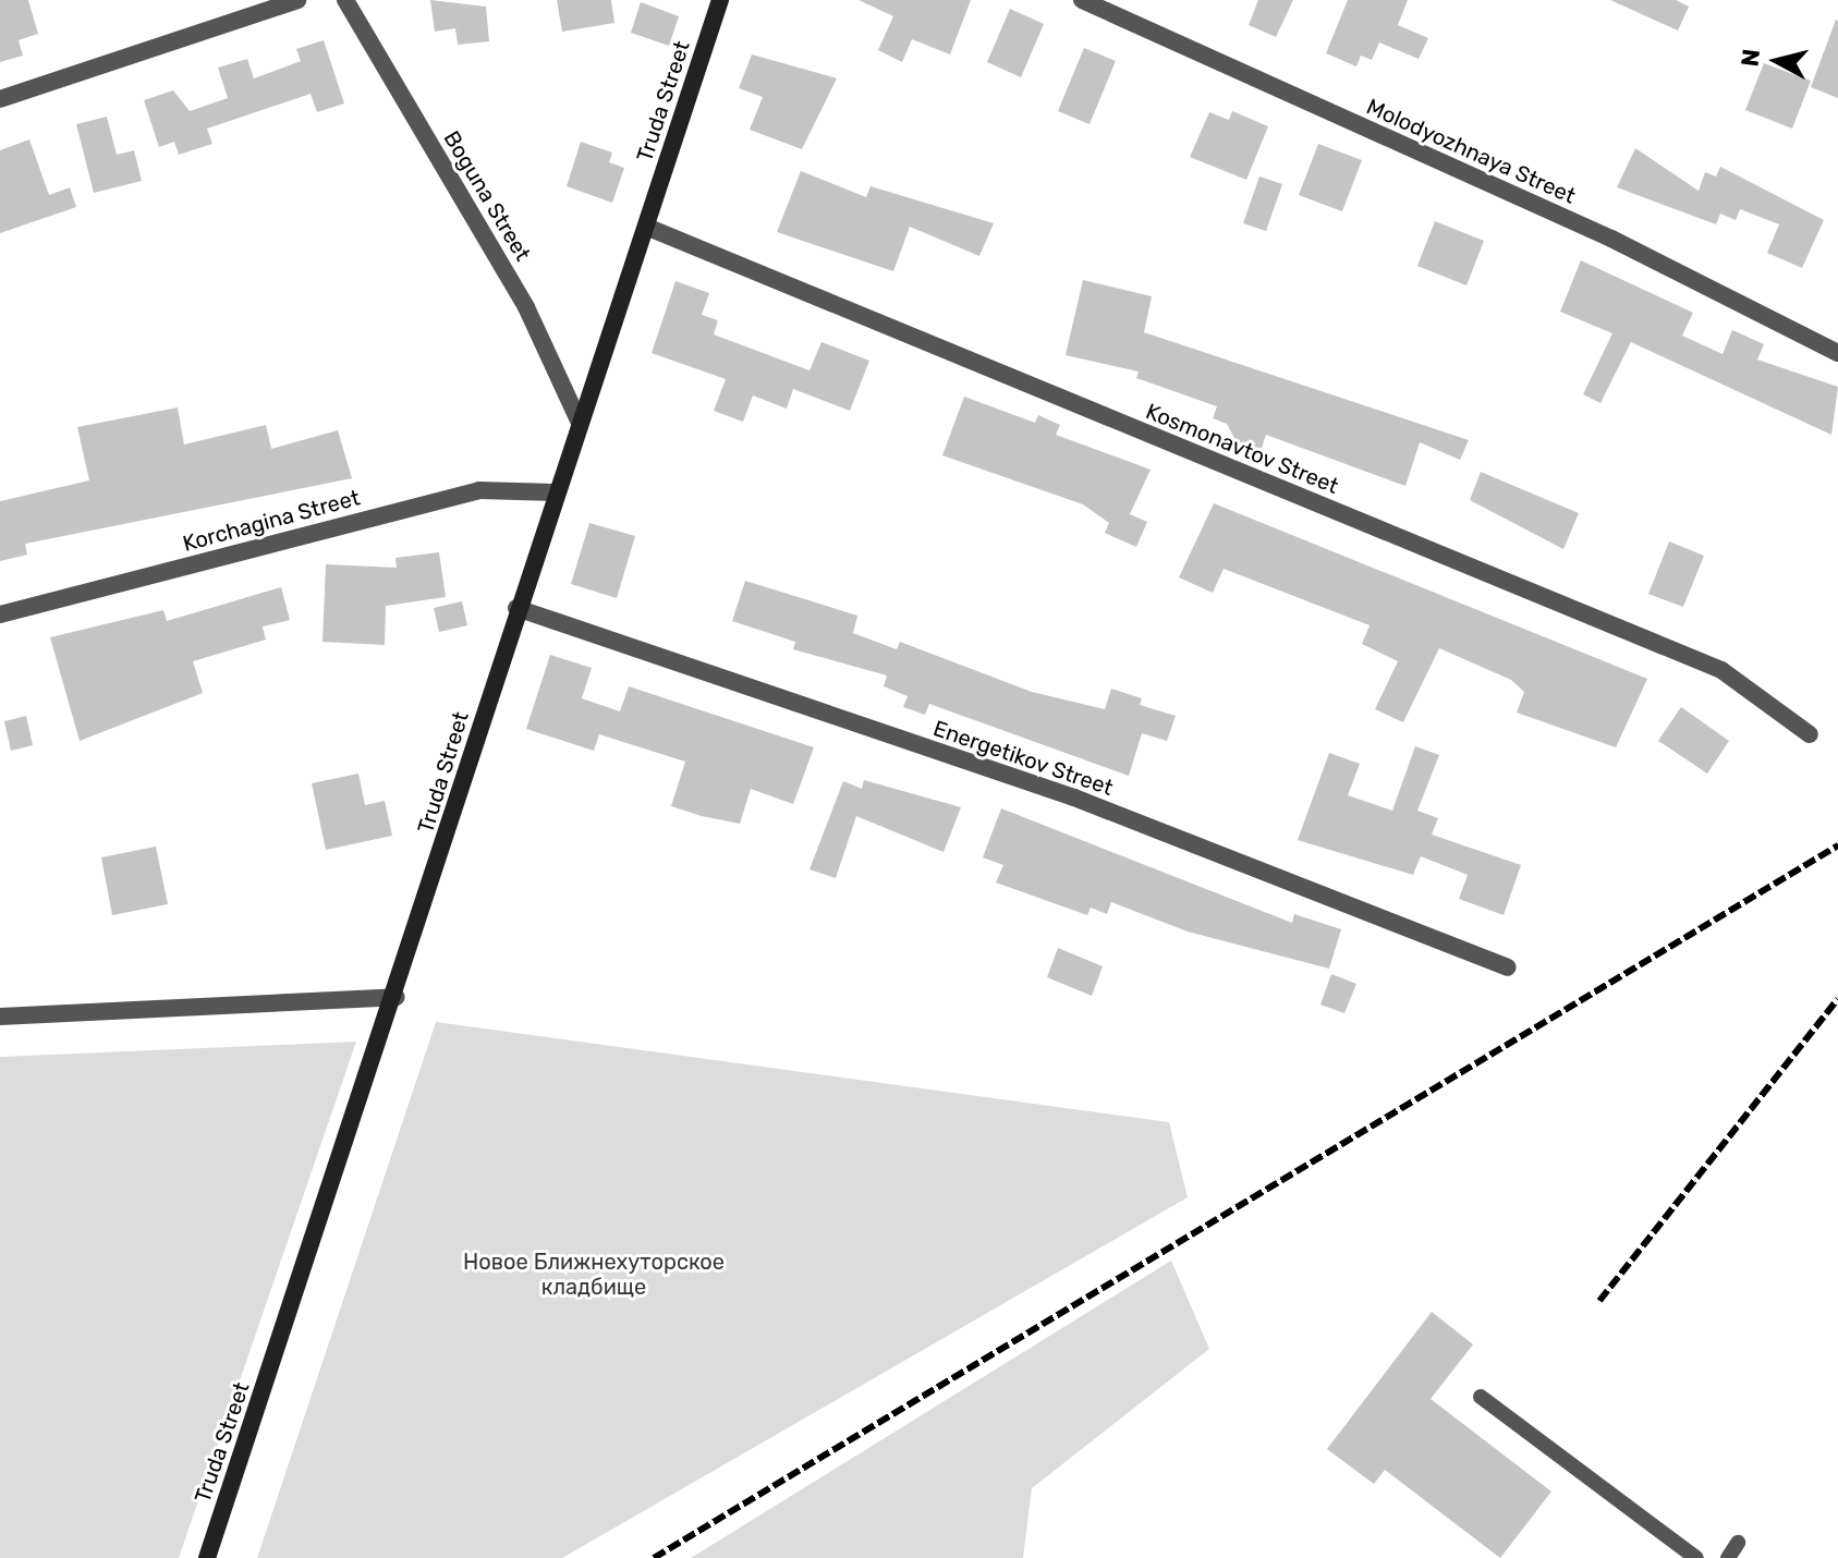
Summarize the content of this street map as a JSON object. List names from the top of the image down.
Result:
{
  "streets": {
    "street": [
      "Truda Street",
      "Molodyozhnaya Street",
      "Boguna Street",
      "Kosmonavtov Street",
      "Korchagina Street",
      "Energetikov Street"
    ]
  },
  "crossings": [
    ["Truda Street", "Boguna Street"],
    ["Truda Street", "Kosmonavtov Street"],
    ["Truda Street", "Korchagina Street"],
    ["Truda Street", "Energetikov Street"]
  ],
  "parks": ["Новое Ближнехуторское кладбище"],
  "north": "left"
}
